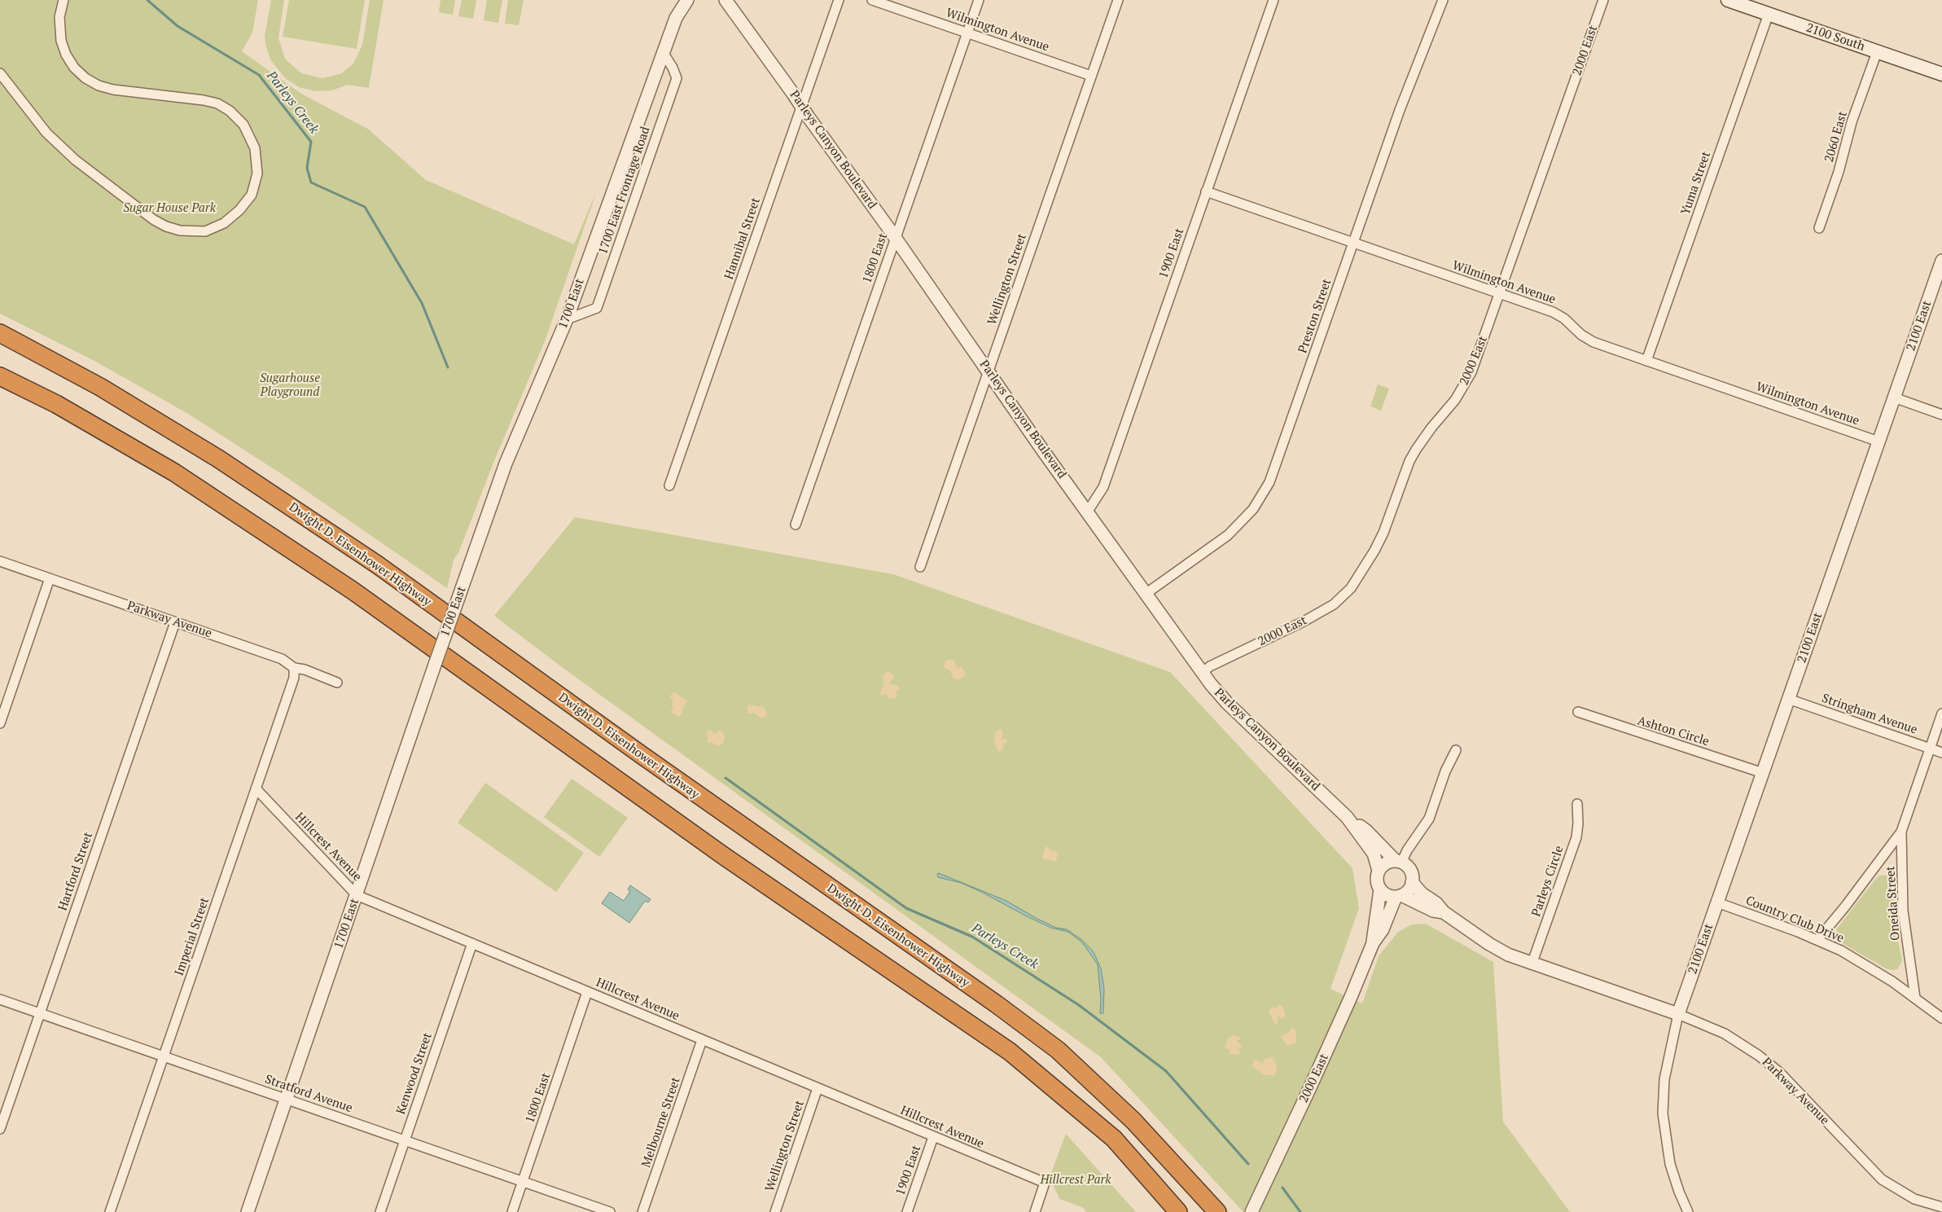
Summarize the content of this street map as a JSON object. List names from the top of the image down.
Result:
{
  "streets": {
    "highway": ["Dwight D. Eisenhower Highway"],
    "main road": ["2100 South"],
    "street": [
      "Wilmington Avenue",
      "2000 East",
      "2060 East",
      "Parleys Canyon Boulevard",
      "Yuma Street",
      "1700 East Frontage Road",
      "Hannibal Street",
      "1900 East",
      "1800 East",
      "Wellington Street",
      "1700 East",
      "Preston Street",
      "2100 East",
      "Parkway Avenue",
      "Stringham Avenue",
      "Ashton Circle",
      "Hillcrest Avenue",
      "Hartford Street",
      "Parleys Circle",
      "Oneida Street",
      "Country Club Drive",
      "Imperial Street",
      "Kenwood Street",
      "Stratford Avenue",
      "Melbourne Street"
    ]
  },
  "crossings": [
    ["Wilmington Avenue", "2000 East"],
    ["Wilmington Avenue", "Yuma Street"],
    ["Wilmington Avenue", "1900 East"],
    ["Wilmington Avenue", "1800 East"],
    ["Wilmington Avenue", "Wellington Street"],
    ["Wilmington Avenue", "Preston Street"],
    ["Wilmington Avenue", "2100 East"],
    ["2100 South", "2060 East"],
    ["2100 South", "Yuma Street"],
    ["2000 East", "Parleys Canyon Boulevard"],
    ["Parleys Canyon Boulevard", "Hannibal Street"],
    ["Parleys Canyon Boulevard", "1900 East"],
    ["Parleys Canyon Boulevard", "1800 East"],
    ["Parleys Canyon Boulevard", "Wellington Street"],
    ["Parleys Canyon Boulevard", "Preston Street"],
    ["1700 East Frontage Road", "1700 East"],
    ["1900 East", "Hillcrest Avenue"],
    ["1800 East", "Hillcrest Avenue"],
    ["1800 East", "Stratford Avenue"],
    ["Wellington Street", "Hillcrest Avenue"],
    ["1700 East", "Hillcrest Avenue"],
    ["1700 East", "Stratford Avenue"],
    ["2100 East", "Parkway Avenue"],
    ["2100 East", "Stringham Avenue"],
    ["2100 East", "Ashton Circle"],
    ["2100 East", "Country Club Drive"],
    ["Parkway Avenue", "Hartford Street"],
    ["Parkway Avenue", "Parleys Circle"],
    ["Parkway Avenue", "Imperial Street"],
    ["Stringham Avenue", "Oneida Street"],
    ["Hillcrest Avenue", "Imperial Street"],
    ["Hillcrest Avenue", "Kenwood Street"],
    ["Hillcrest Avenue", "Melbourne Street"],
    ["Hartford Street", "Stratford Avenue"],
    ["Oneida Street", "Country Club Drive"],
    ["Imperial Street", "Stratford Avenue"],
    ["Kenwood Street", "Stratford Avenue"]
  ],
  "water": ["Parleys Creek"],
  "parks": ["Sugar House Park", "Sugarhouse Playground", "Hillcrest Park"]
}
